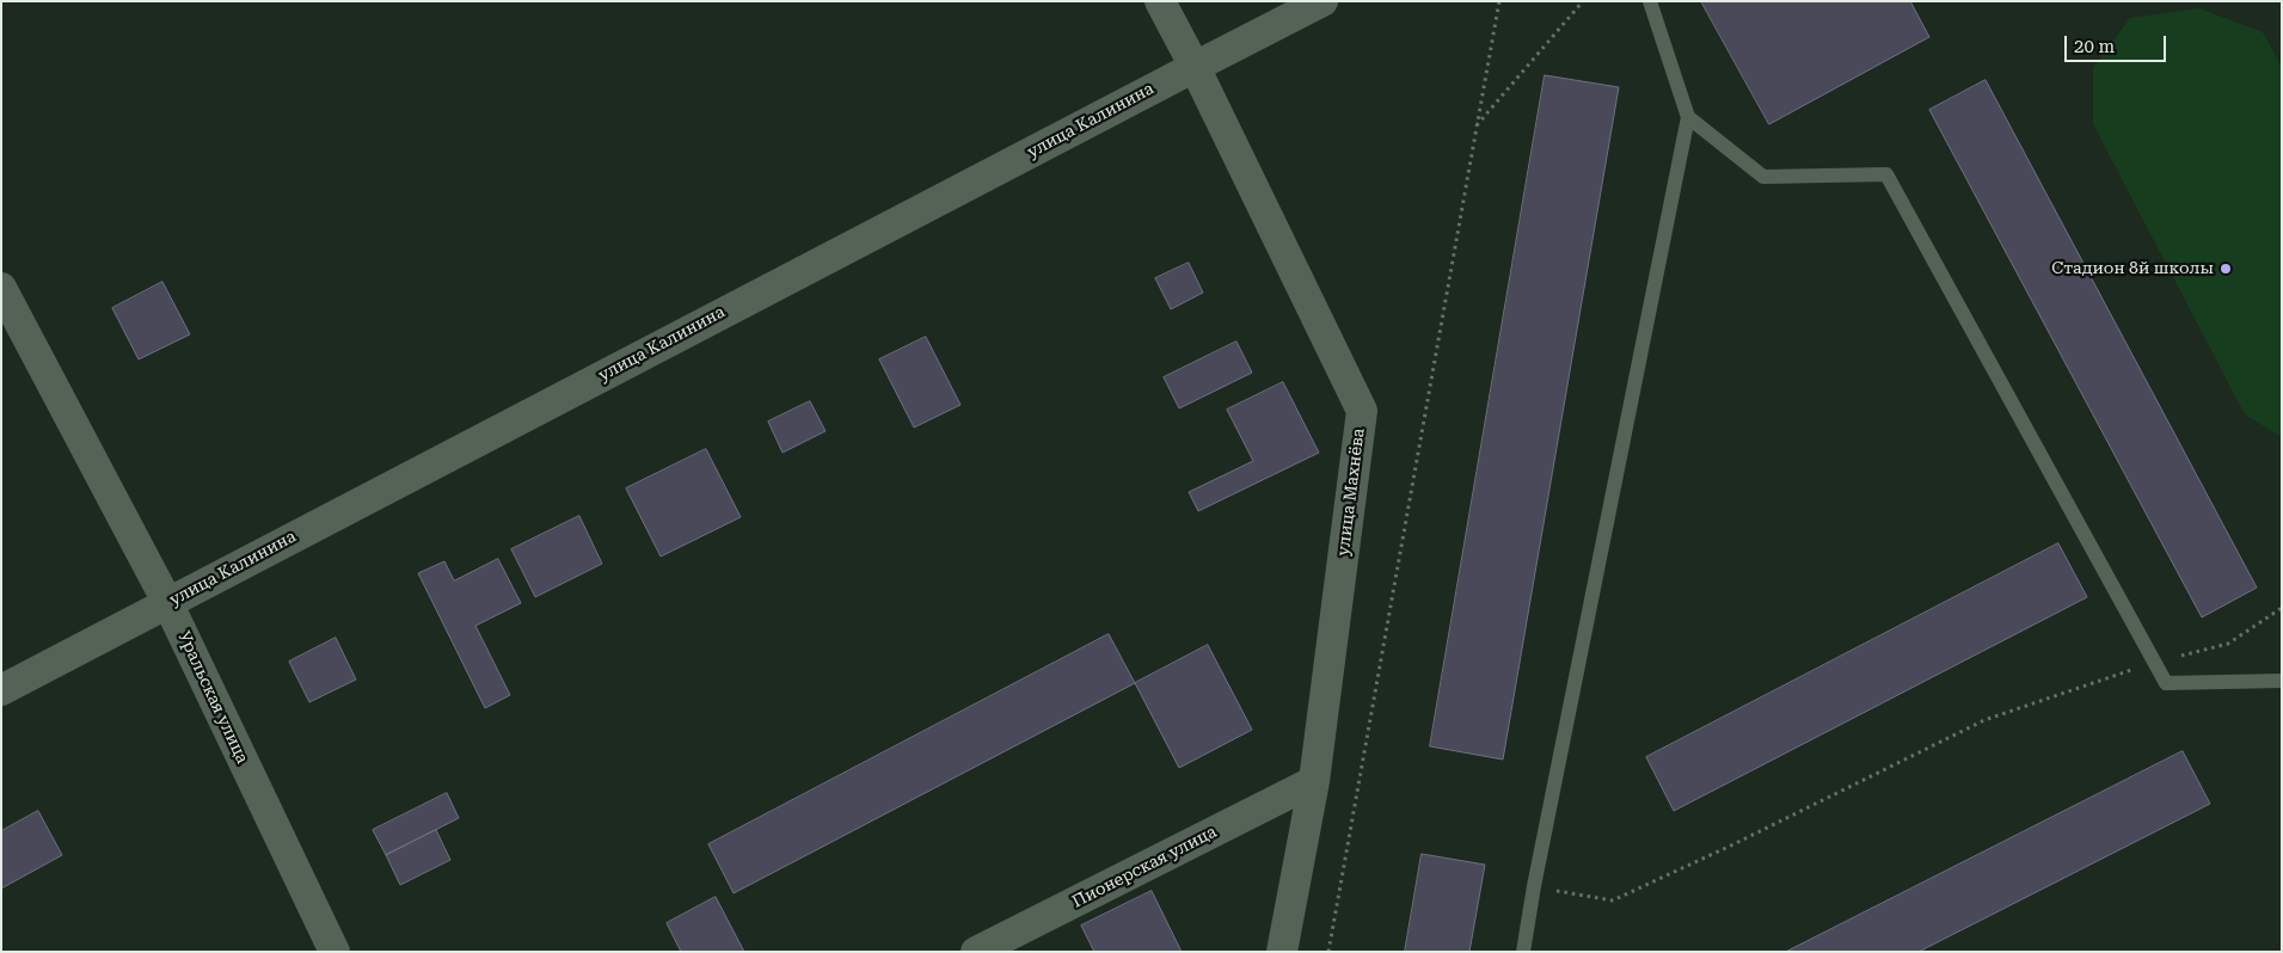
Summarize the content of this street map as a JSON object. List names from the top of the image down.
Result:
{
  "streets": {
    "street": [
      "улица Калинина",
      "улица Махнёва",
      "Уральская улица",
      "Пионерская улица"
    ]
  },
  "crossings": [
    ["улица Калинина", "улица Махнёва"],
    ["улица Калинина", "Уральская улица"],
    ["улица Махнёва", "Пионерская улица"]
  ],
  "places": ["Стадион 8й школы"],
  "scale_bar": "20 m"
}
